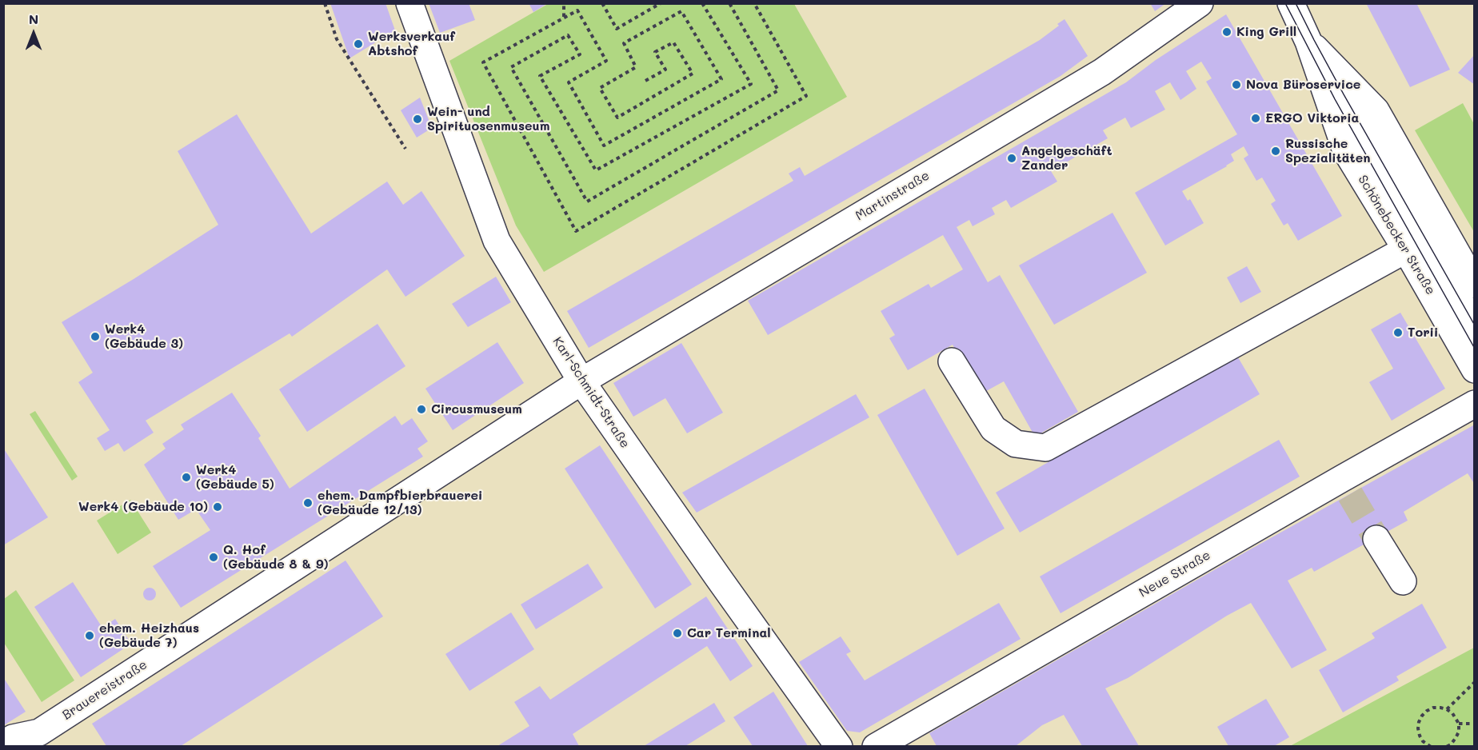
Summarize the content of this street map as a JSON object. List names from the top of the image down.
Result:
{
  "streets": {
    "street": [
      "Martinstraße",
      "Schönebecker Straße",
      "Karl-Schmidt-Straße",
      "Neue Straße",
      "Brauereistraße"
    ]
  },
  "crossings": [
    ["Martinstraße", "Karl-Schmidt-Straße"],
    ["Martinstraße", "Brauereistraße"],
    ["Karl-Schmidt-Straße", "Brauereistraße"]
  ],
  "places": [
    "King Grill",
    "Werksverkauf Abtshof",
    "Nova Büroservice",
    "ERGO Viktoria",
    "Wein- und Spirituosenmuseum",
    "Russische Spezialitäten",
    "Angelgeschäft Zander",
    "Torii",
    "Werk4 (Gebäude 3)",
    "Circusmuseum",
    "Werk4 (Gebäude 5)",
    "ehem. Dampfbierbrauerei (Gebäude 12/13)",
    "Werk4 (Gebäude 10)",
    "Q. Hof (Gebäude 8 & 9)",
    "Car Terminal",
    "ehem. Heizhaus (Gebäude 7)"
  ],
  "north": "top"
}
